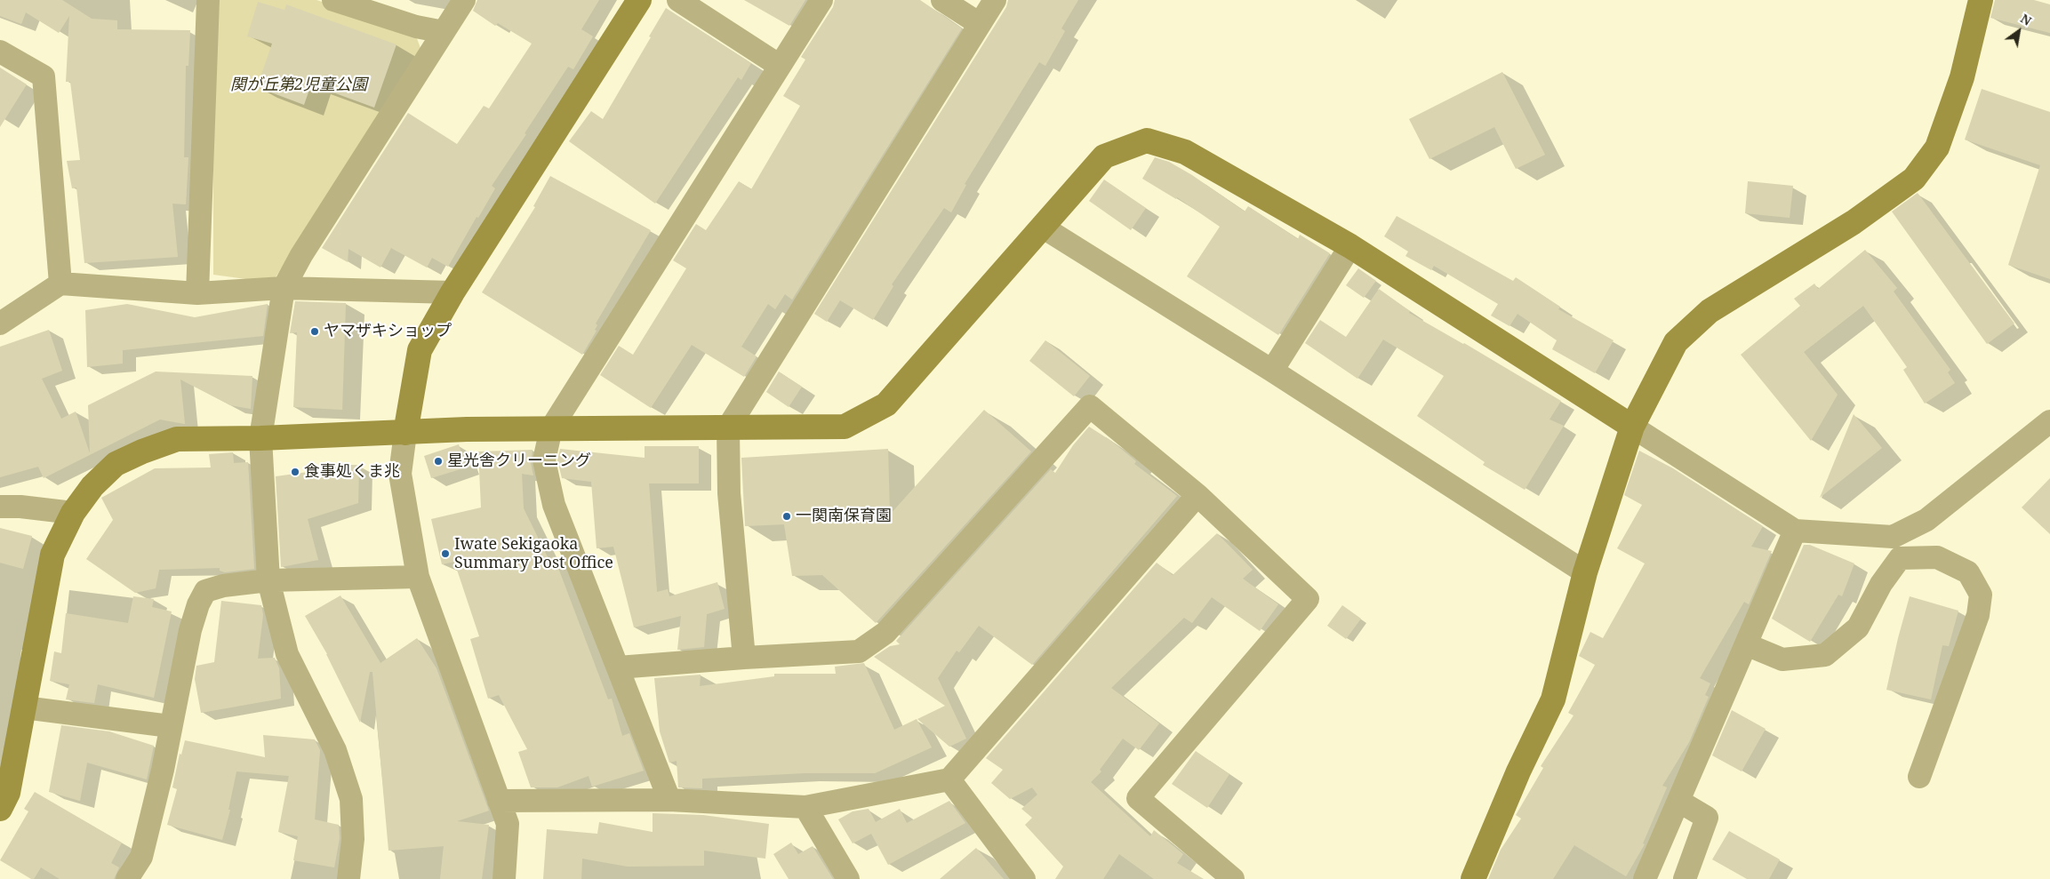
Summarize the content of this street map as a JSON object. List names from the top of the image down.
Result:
{
  "parks": ["関が丘第2児童公園"],
  "places": [
    "ヤマザキショップ",
    "星光舎クリーニング",
    "食事処くま兆",
    "一関南保育園",
    "Iwate Sekigaoka Summary Post Office"
  ],
  "north": "top right"
}
